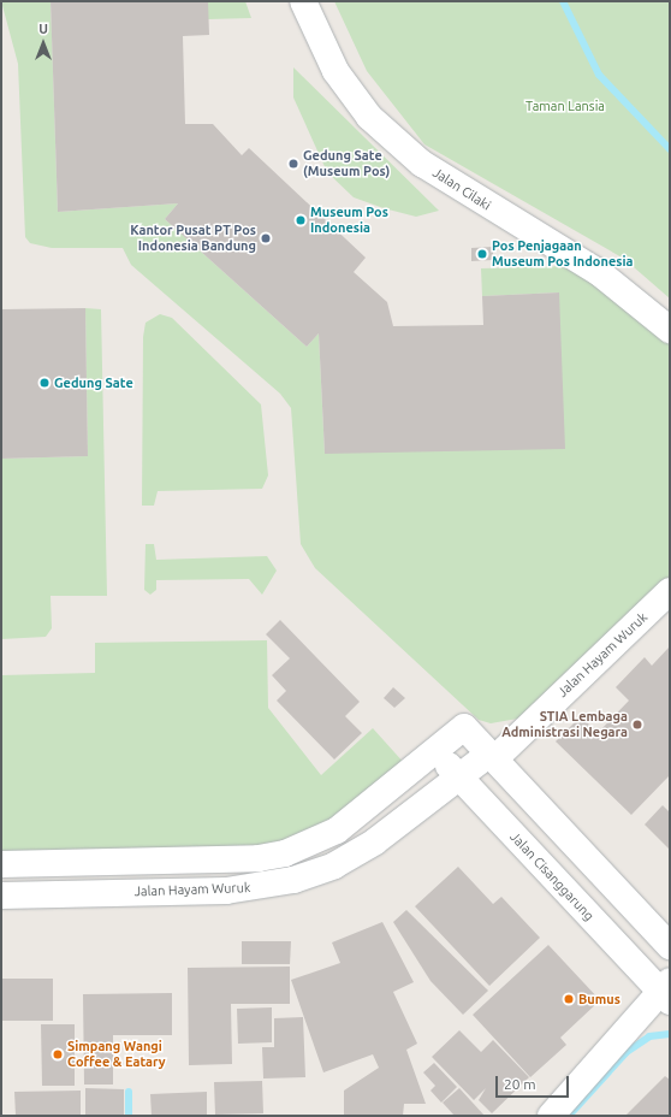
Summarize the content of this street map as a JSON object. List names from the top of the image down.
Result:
{
  "streets": {
    "street": ["Jalan Cilaki", "Jalan Hayam Wuruk", "Jalan Cisanggarung"]
  },
  "crossings": [
    ["Jalan Hayam Wuruk", "Jalan Cisanggarung"]
  ],
  "parks": ["Taman Lansia"],
  "places": [
    "Gedung Sate (Museum Pos)",
    "Museum Pos Indonesia",
    "Kantor Pusat PT Pos Indonesia Bandung",
    "Pos Penjagaan Museum Pos Indonesia",
    "Gedung Sate",
    "STIA Lembaga Administrasi Negara",
    "Bumus",
    "Simpang Wangi Coffee & Eatary"
  ],
  "scale_bar": "20 m",
  "north": "top"
}
